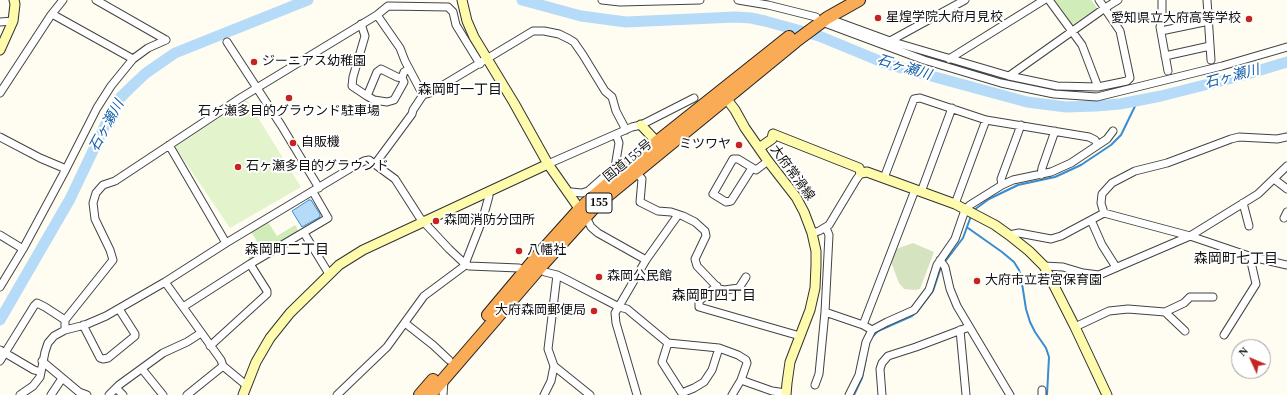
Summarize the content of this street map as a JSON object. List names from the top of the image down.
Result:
{
  "streets": {
    "highway": ["国道155号", "155"],
    "street": ["大府常滑線"]
  },
  "crossings": [
    ["国道155号", "大府常滑線"]
  ],
  "districts": [
    "森岡町一丁目",
    "森岡町二丁目",
    "森岡町七丁目",
    "森岡町四丁目"
  ],
  "water": ["石ヶ瀬川"],
  "places": [
    "星煌学院大府月見校",
    "愛知県立大府高等学校",
    "ジーニアス幼稚園",
    "石ヶ瀬多目的グラウンド駐車場",
    "自販機",
    "ミツワヤ",
    "石ヶ瀬多目的グラウンド",
    "森岡消防分団所",
    "八幡社",
    "森岡公民館",
    "大府市立若宮保育園",
    "大府森岡郵便局"
  ],
  "north": "top left"
}
